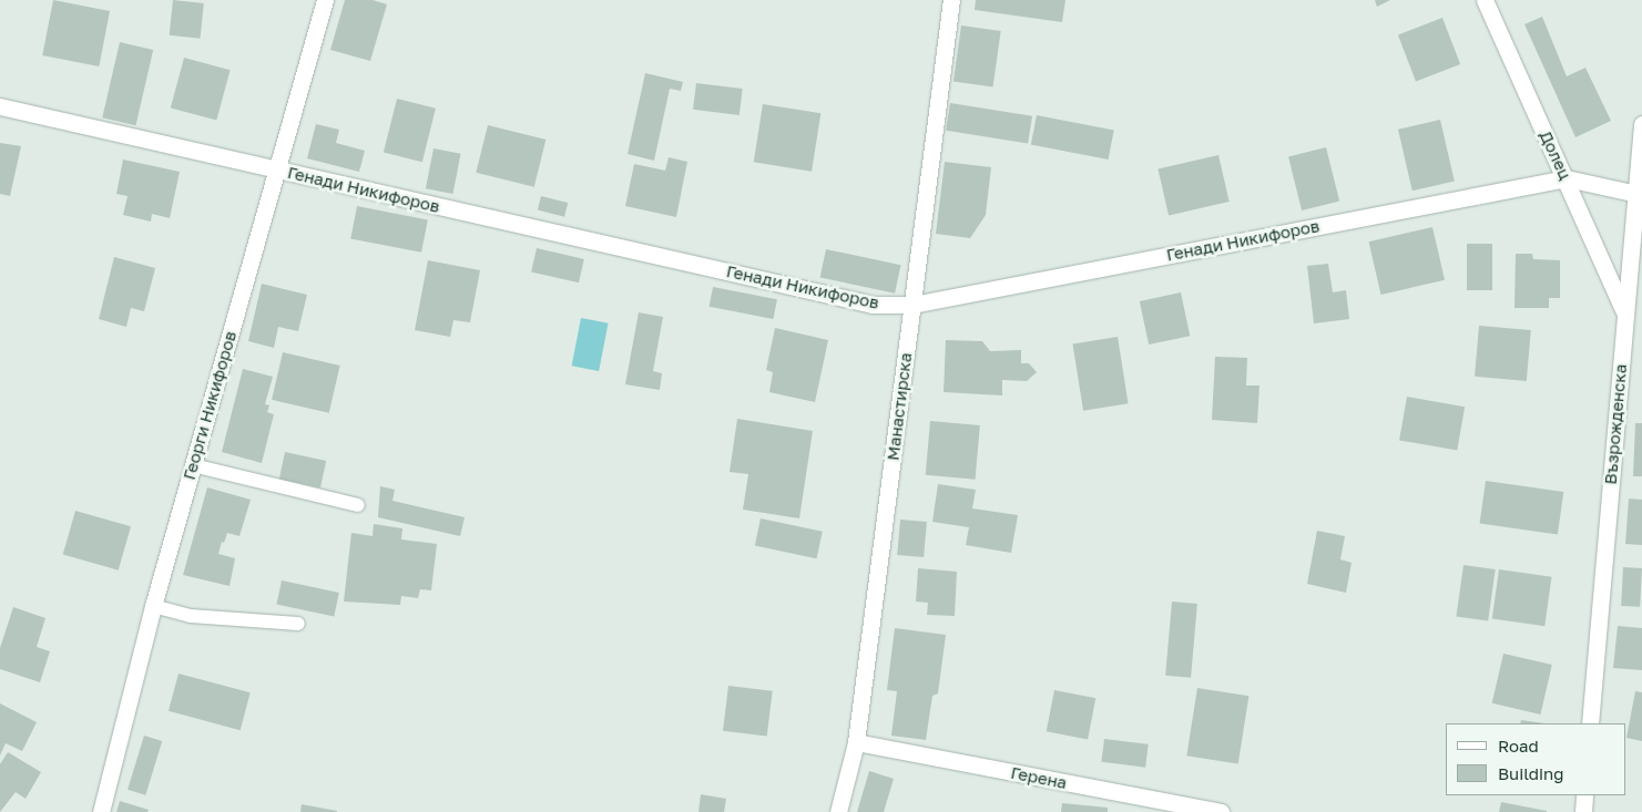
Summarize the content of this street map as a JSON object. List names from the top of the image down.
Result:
{
  "streets": {
    "street": [
      "Долец",
      "Генади Никифоров",
      "Георги Никифоров",
      "Манастирска",
      "Възрожденска",
      "Герена"
    ]
  },
  "crossings": [
    ["Долец", "Генади Никифоров"],
    ["Долец", "Възрожденска"],
    ["Генади Никифоров", "Георги Никифоров"],
    ["Генади Никифоров", "Манастирска"],
    ["Генади Никифоров", "Възрожденска"],
    ["Манастирска", "Герена"]
  ],
  "legend": ["Road", "Building"]
}
